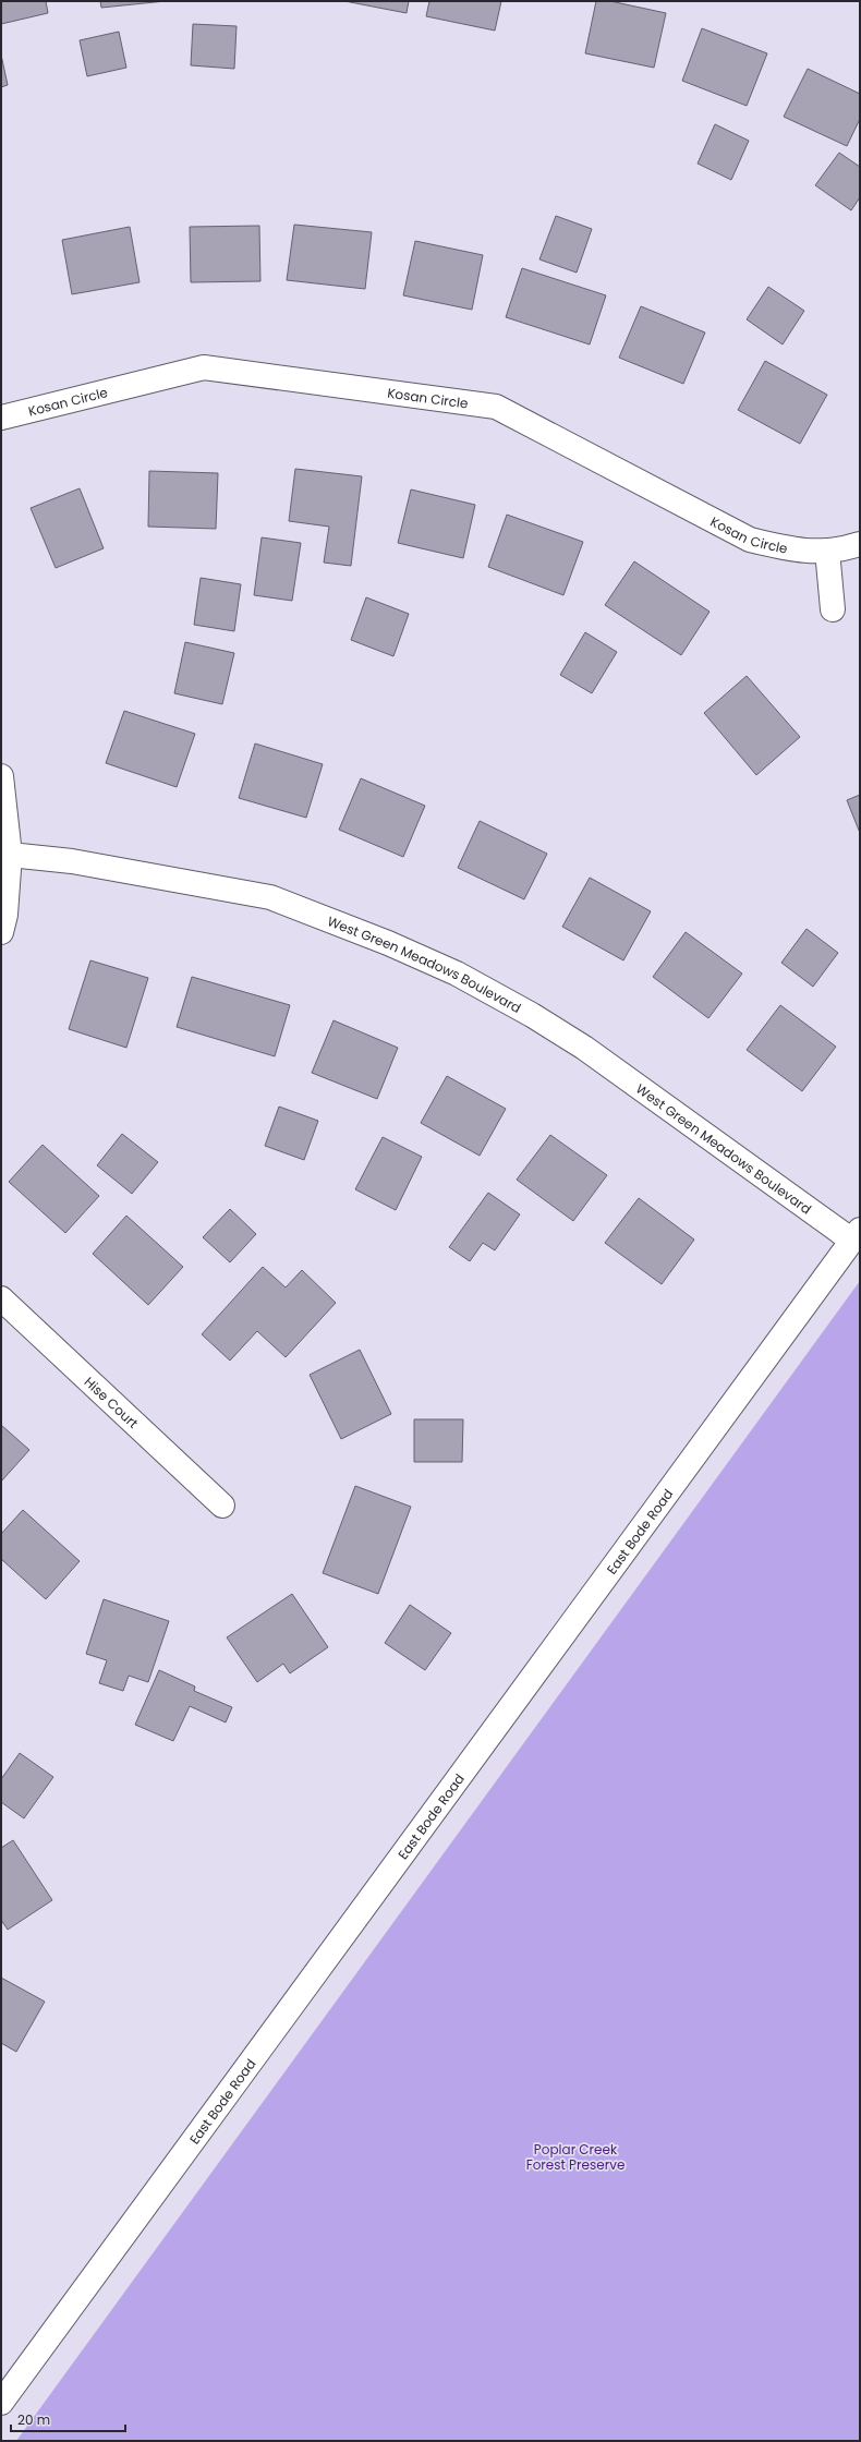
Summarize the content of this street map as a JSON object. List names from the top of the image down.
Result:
{
  "streets": {
    "street": [
      "Kosan Circle",
      "West Green Meadows Boulevard",
      "Hise Court",
      "East Bode Road"
    ]
  },
  "crossings": [
    ["West Green Meadows Boulevard", "East Bode Road"]
  ],
  "parks": ["Poplar Creek Forest Preserve"],
  "scale_bar": "20 m"
}
